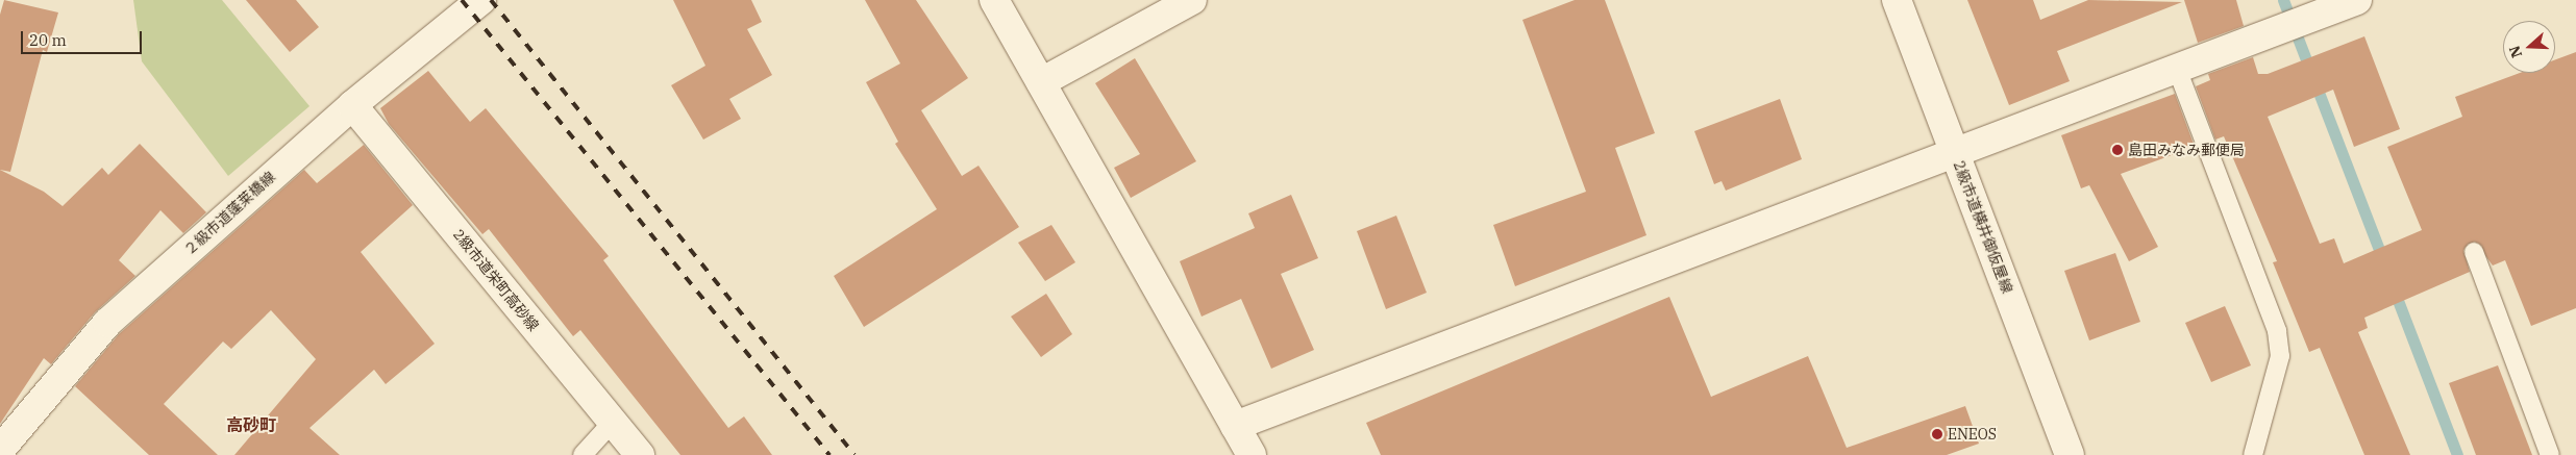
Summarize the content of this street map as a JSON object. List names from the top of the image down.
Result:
{
  "streets": {
    "street": ["２級市道蓬莱橋線", "2級市道横井御仮屋線", "2級市道栄町高砂線"]
  },
  "crossings": [
    ["２級市道蓬莱橋線", "2級市道栄町高砂線"]
  ],
  "districts": ["高砂町"],
  "places": ["島田みなみ郵便局", "ENEOS"],
  "scale_bar": "20 m",
  "north": "left"
}
